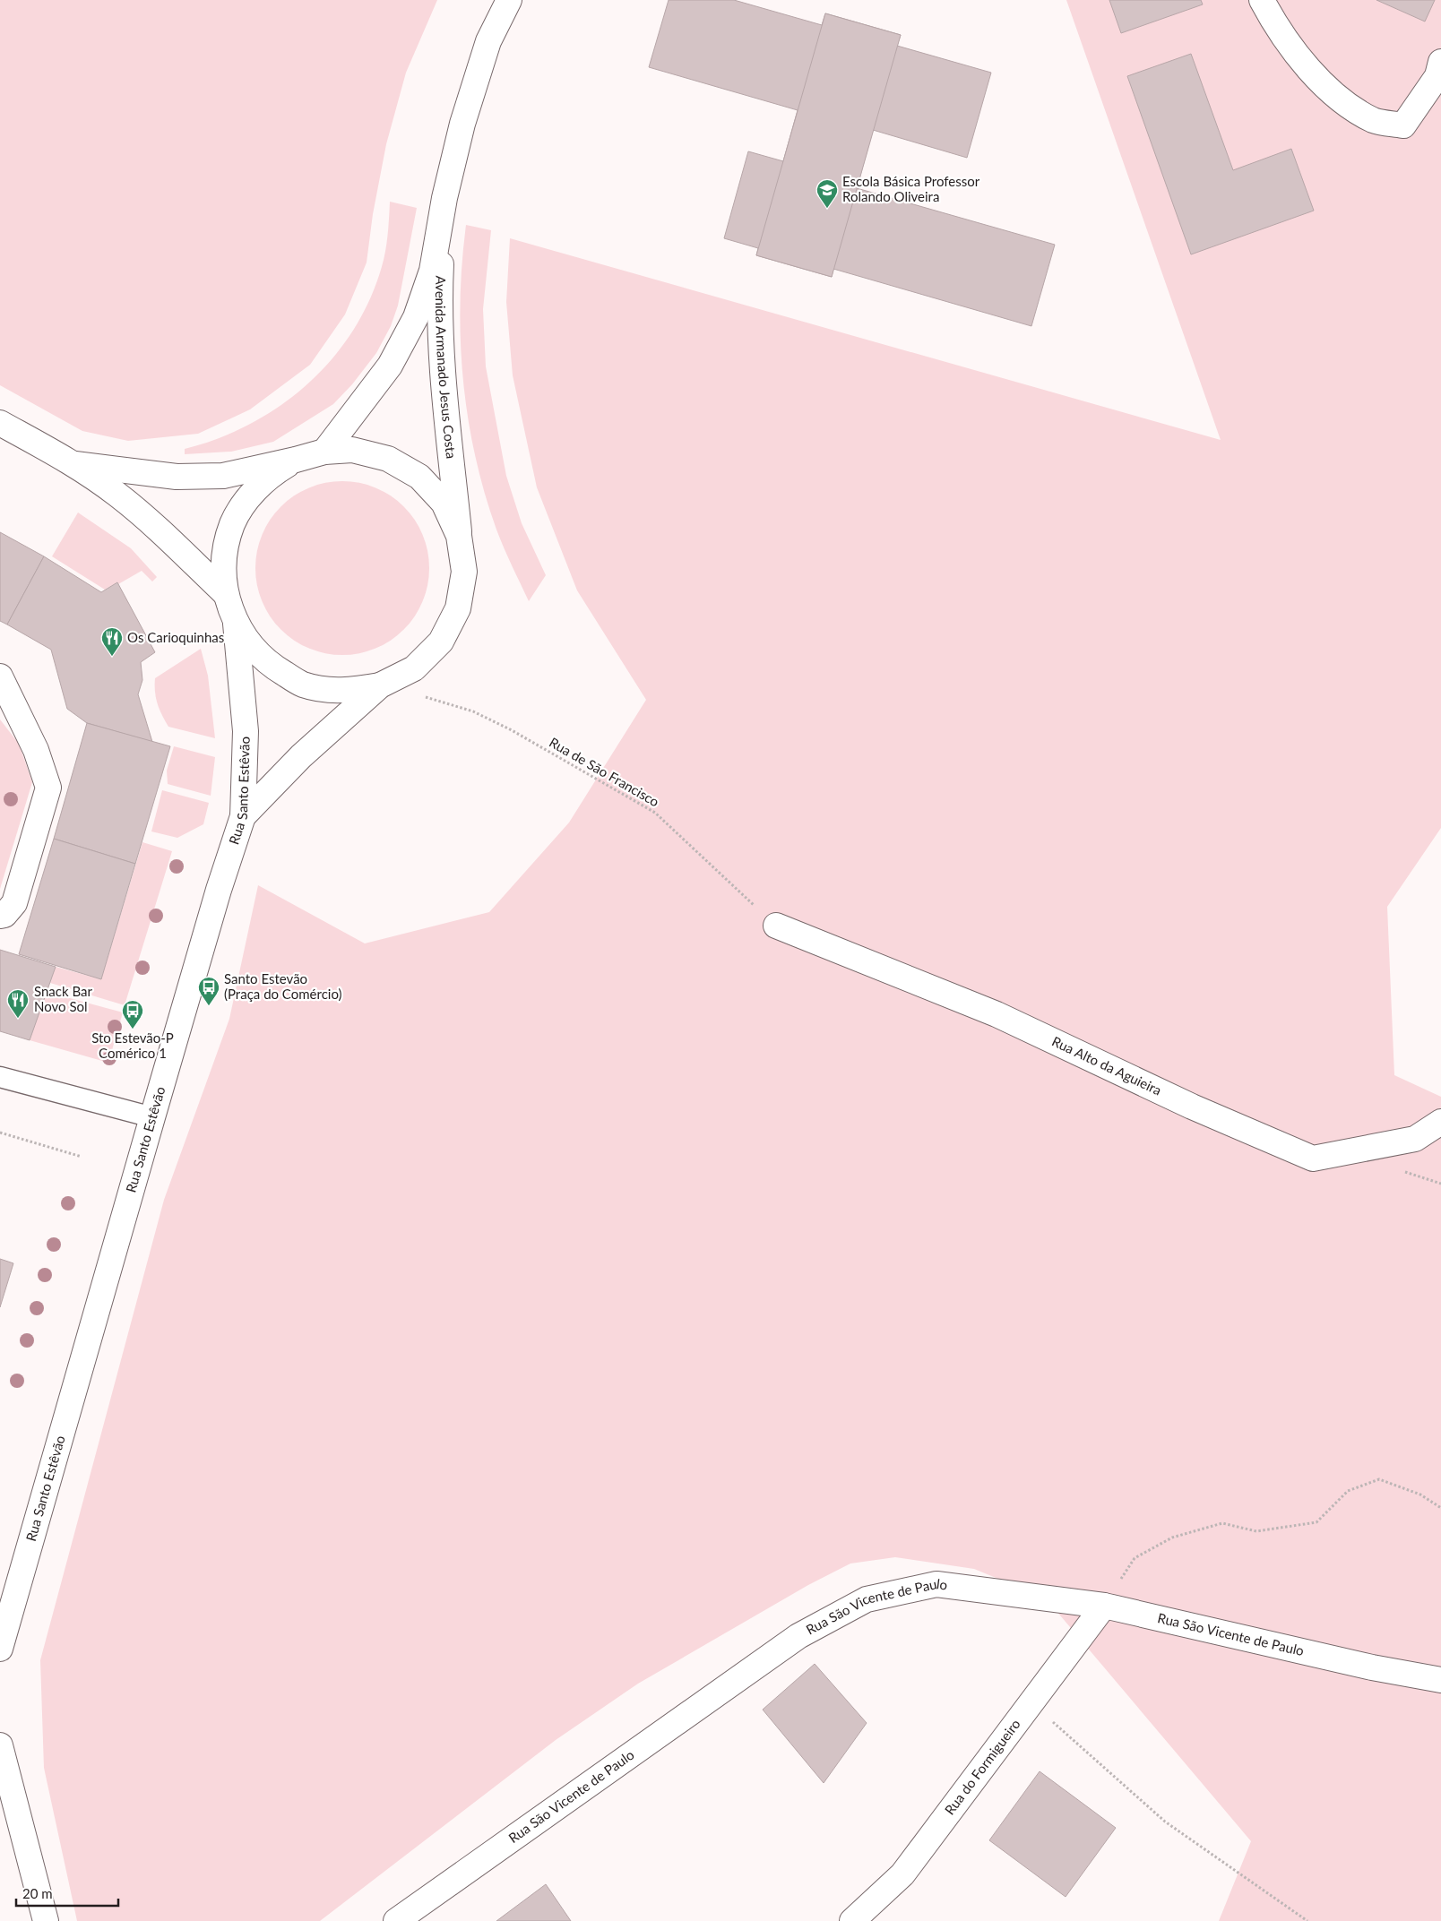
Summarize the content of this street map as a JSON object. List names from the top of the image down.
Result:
{
  "streets": {
    "street": [
      "Avenida Armanado Jesus Costa",
      "Rua Santo Estêvão",
      "Rua Alto da Aguieira",
      "Rua São Vicente de Paulo",
      "Rua do Formigueiro"
    ],
    "path": ["Rua de São Francisco"]
  },
  "crossings": [
    ["Rua de São Francisco", "Rua Alto da Aguieira"],
    ["Rua São Vicente de Paulo", "Rua do Formigueiro"]
  ],
  "places": {
    "school or university": ["Escola Básica Professor Rolando Oliveira"],
    "restaurant": ["Os Carioquinhas", "Snack Bar Novo Sol"],
    "bus stop": ["Santo Estevão (Praça do Comércio)", "Sto Estevão-P Comérico 1"]
  },
  "scale_bar": "20 m"
}
